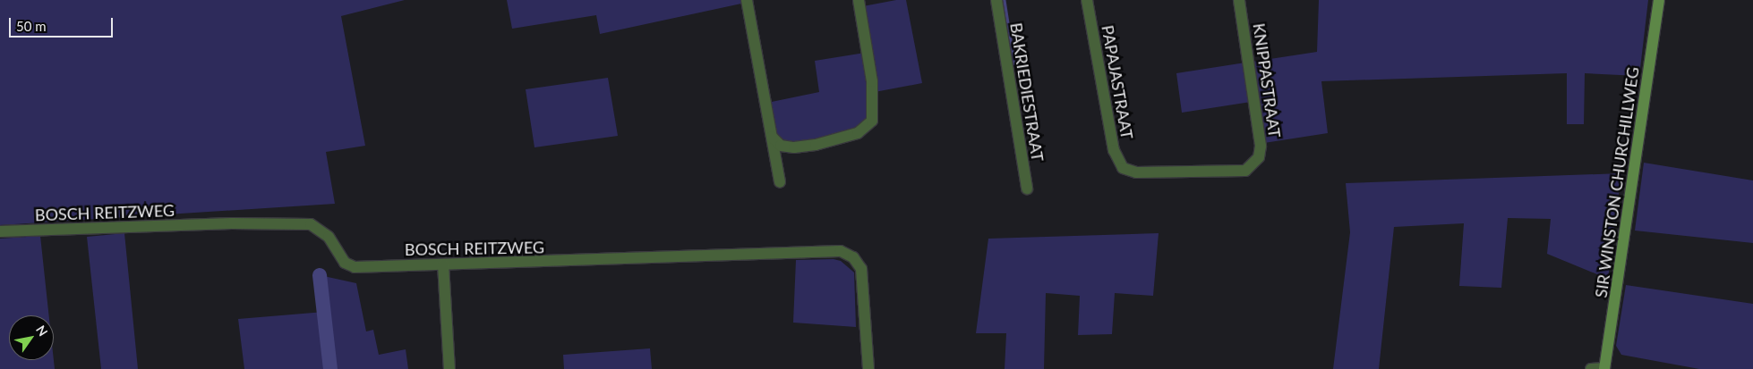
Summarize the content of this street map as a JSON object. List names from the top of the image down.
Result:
{
  "streets": {
    "street": [
      "KNIPPASTRAAT",
      "PAPAJASTRAAT",
      "BAKRIEDIESTRAAT",
      "SIR WINSTON CHURCHILLWEG",
      "BOSCH REITZWEG"
    ]
  },
  "crossings": [
    ["KNIPPASTRAAT", "PAPAJASTRAAT"]
  ],
  "scale_bar": "50 m",
  "north": "top right"
}
